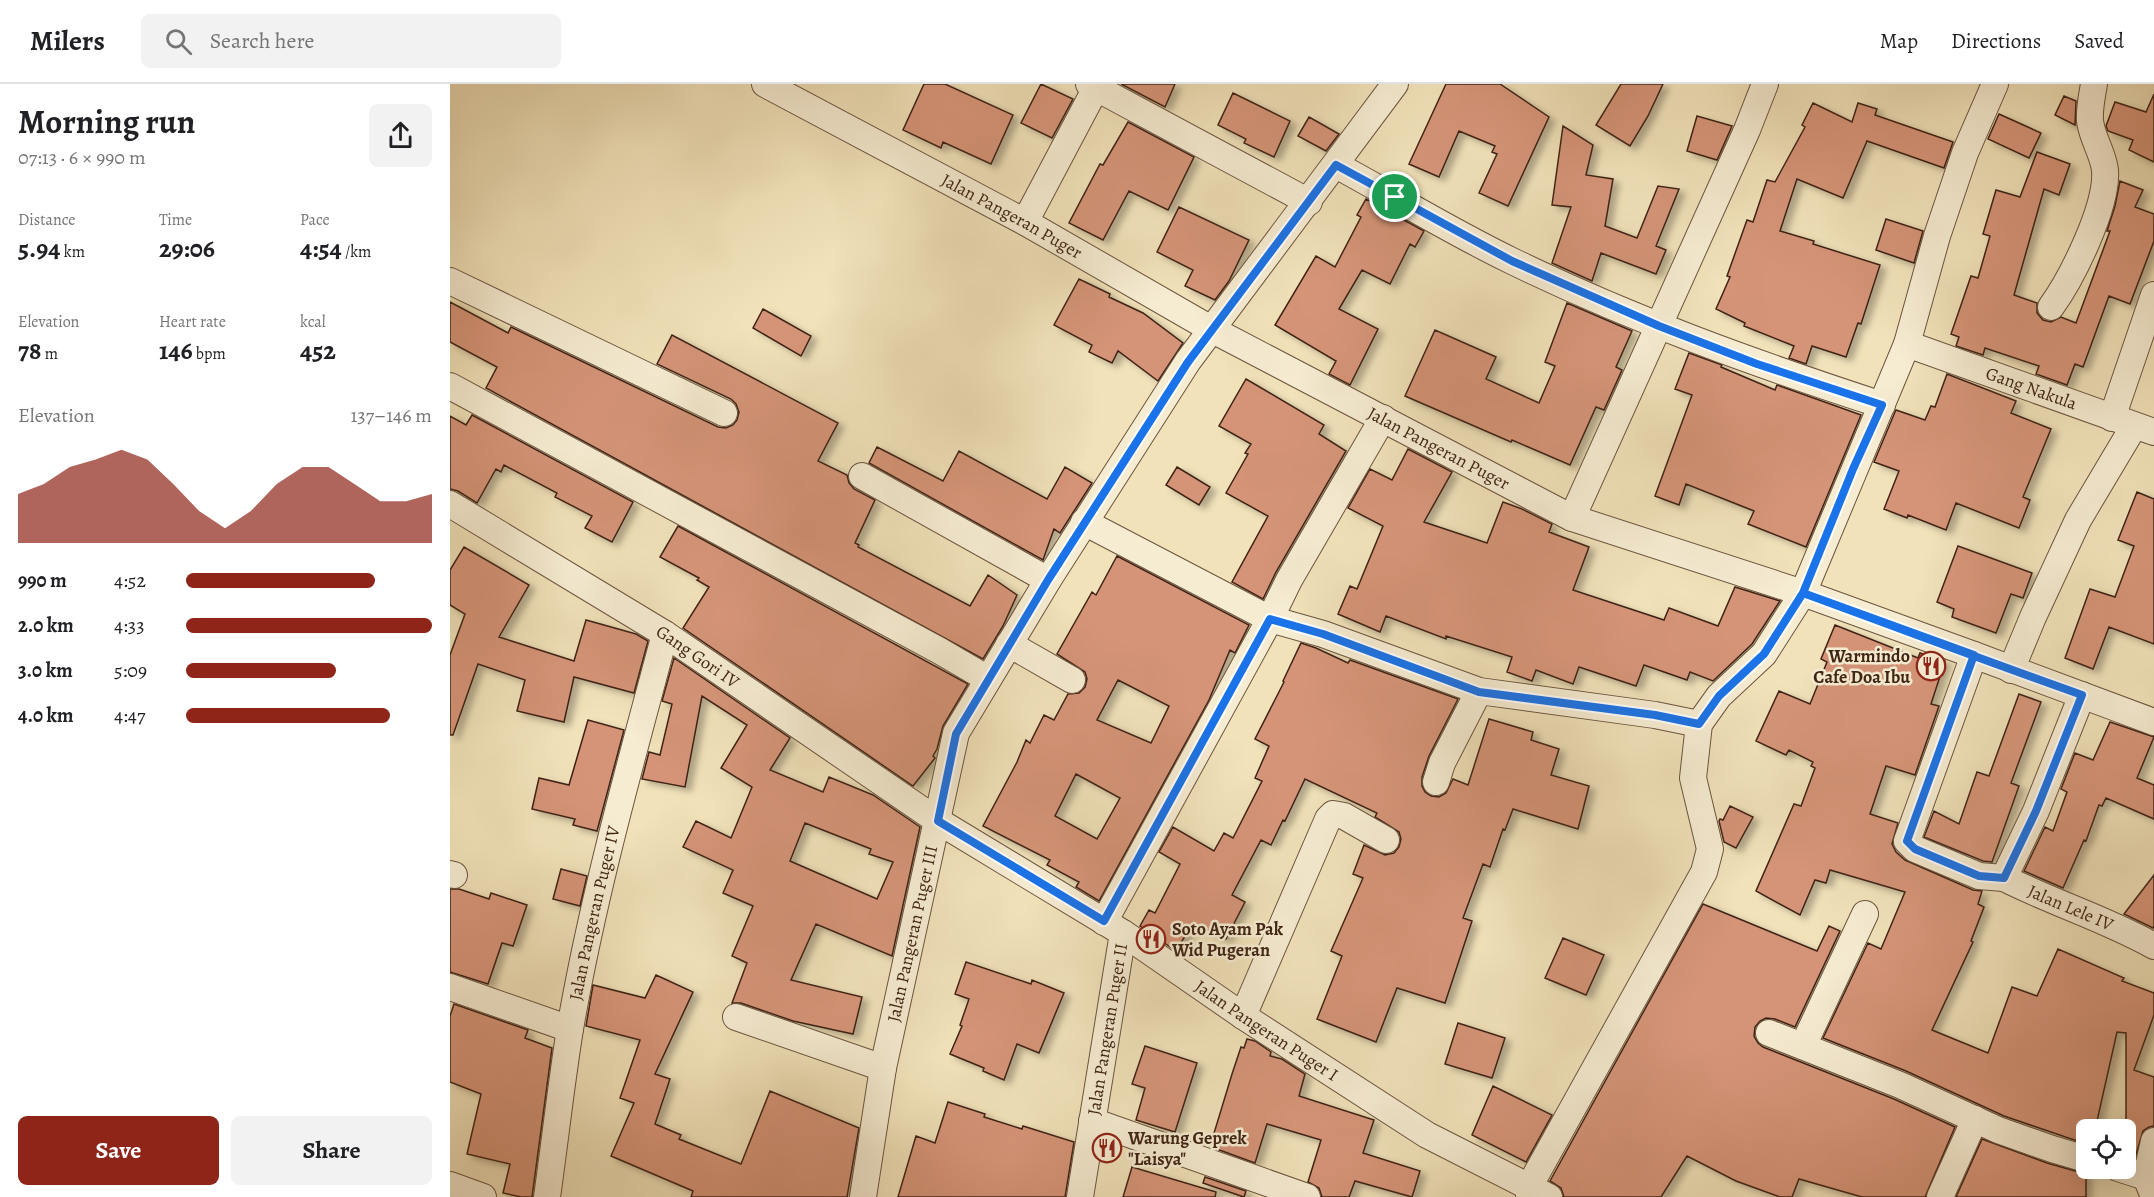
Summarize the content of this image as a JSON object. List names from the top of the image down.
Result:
{
  "streets": {
    "street": [
      "Jalan Pangeran Puger",
      "Gang Nakula",
      "Gang Gori IV",
      "Jalan Lele IV",
      "Jalan Pangeran Puger IV",
      "Jalan Pangeran Puger III",
      "Jalan Pangeran Puger II",
      "Jalan Pangeran Puger I"
    ]
  },
  "crossings": [
    ["Jalan Pangeran Puger", "Jalan Lele IV"],
    ["Jalan Pangeran Puger", "Jalan Pangeran Puger III"],
    ["Jalan Pangeran Puger", "Jalan Pangeran Puger II"],
    ["Gang Gori IV", "Jalan Pangeran Puger IV"],
    ["Gang Gori IV", "Jalan Pangeran Puger III"],
    ["Gang Gori IV", "Jalan Pangeran Puger I"],
    ["Jalan Pangeran Puger III", "Jalan Pangeran Puger I"],
    ["Jalan Pangeran Puger II", "Jalan Pangeran Puger I"]
  ],
  "places": {
    "restaurant": ["Warmindo Cafe Doa Ibu", "Soto Ayam Pak Wid Pugeran", "Warung Geprek \"Laisya\""]
  },
  "page": {
    "header": "Milers",
    "search": "Search here",
    "nav": ["Map", "Directions", "Saved"],
    "heading": ["Morning run", "07:13 · 6 × 990 m"],
    "stats": [
      ["Distance", "5.94 km"],
      ["Time", "29:06"],
      ["Pace", "4:54 /km"],
      ["Elevation", "78 m"],
      ["Heart rate", "146 bpm"],
      ["kcal", "452"]
    ],
    "chart": ["Elevation", "137–146 m"],
    "list": [
      {
        "name": "990 m",
        "note": "4:52"
      },
      {
        "name": "2.0 km",
        "note": "4:33"
      },
      {
        "name": "3.0 km",
        "note": "5:09"
      },
      {
        "name": "4.0 km",
        "note": "4:47"
      }
    ],
    "buttons": ["Save", "Share"]
  }
}
